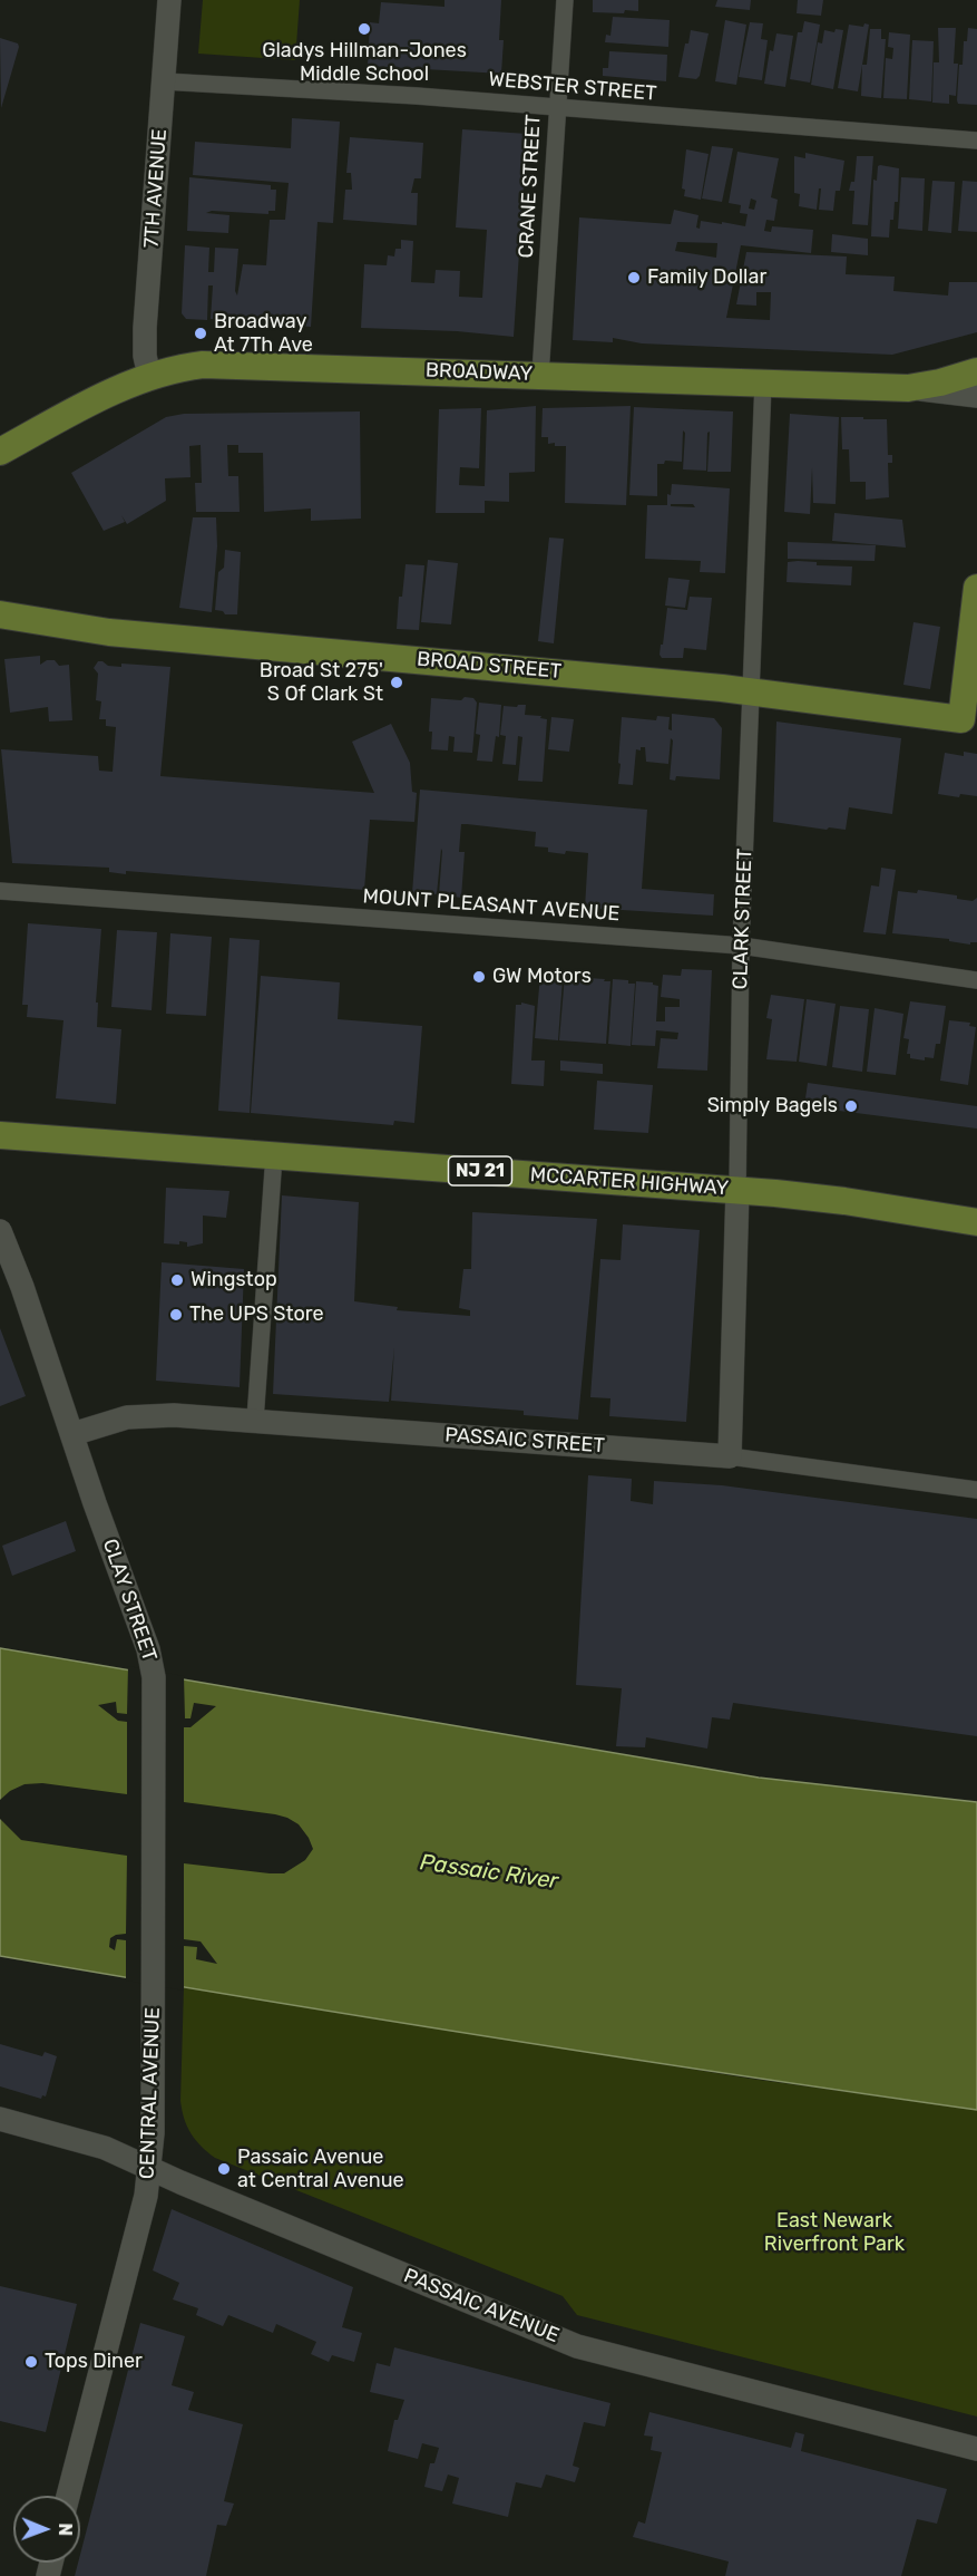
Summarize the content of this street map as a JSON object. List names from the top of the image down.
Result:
{
  "streets": {
    "main road": [
      "7TH AVENUE",
      "BROADWAY",
      "BROAD STREET",
      "CLARK STREET",
      "NJ 21",
      "MCCARTER HIGHWAY",
      "PASSAIC STREET",
      "CLAY STREET",
      "CENTRAL AVENUE",
      "PASSAIC AVENUE"
    ],
    "street": ["WEBSTER STREET", "CRANE STREET", "MOUNT PLEASANT AVENUE"]
  },
  "crossings": [
    ["WEBSTER STREET", "CRANE STREET"],
    ["WEBSTER STREET", "7TH AVENUE"],
    ["CRANE STREET", "BROADWAY"],
    ["7TH AVENUE", "BROADWAY"],
    ["BROADWAY", "CLARK STREET"],
    ["BROAD STREET", "CLARK STREET"],
    ["MOUNT PLEASANT AVENUE", "CLARK STREET"],
    ["CLARK STREET", "MCCARTER HIGHWAY"],
    ["CLARK STREET", "PASSAIC STREET"],
    ["PASSAIC STREET", "CLAY STREET"],
    ["CLAY STREET", "CENTRAL AVENUE"],
    ["CENTRAL AVENUE", "PASSAIC AVENUE"]
  ],
  "water": ["Passaic River"],
  "parks": ["East Newark Riverfront Park"],
  "places": [
    "Gladys Hillman-Jones Middle School",
    "Family Dollar",
    "Broadway At 7Th Ave",
    "Broad St 275' S Of Clark St",
    "GW Motors",
    "Simply Bagels",
    "Wingstop",
    "The UPS Store",
    "Passaic Avenue at Central Avenue",
    "Tops Diner"
  ],
  "north": "right"
}
